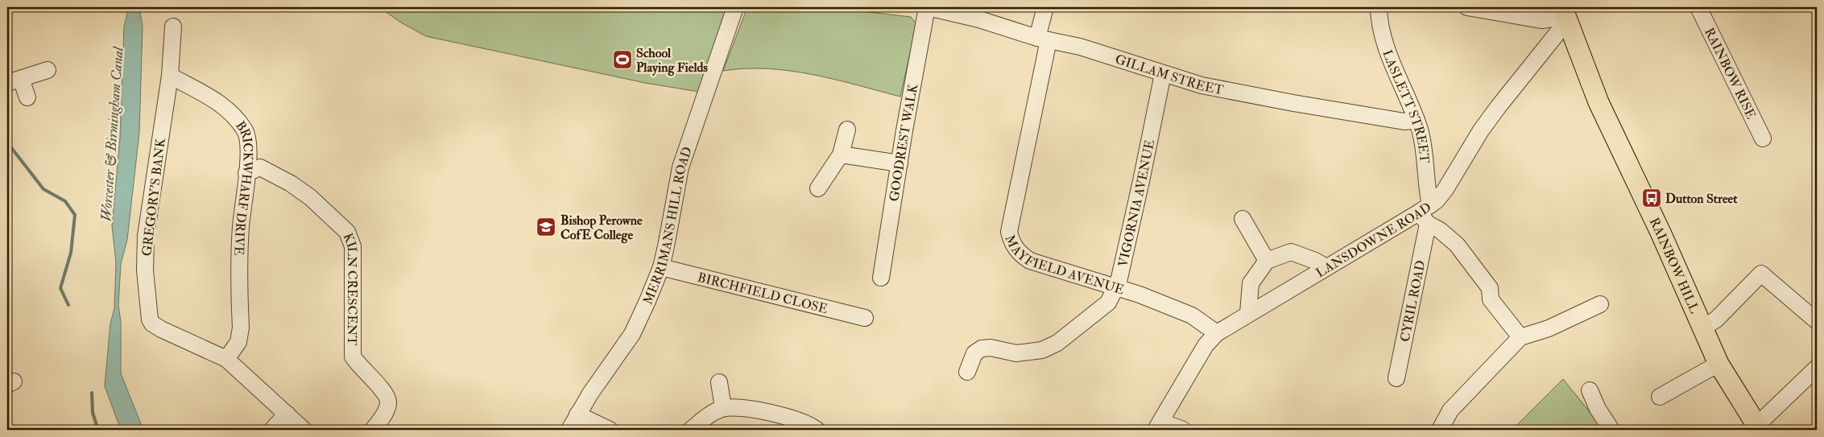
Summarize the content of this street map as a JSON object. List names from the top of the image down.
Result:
{
  "streets": {
    "main road": ["RAINBOW HILL"],
    "street": [
      "RAINBOW RISE",
      "GILLAM STREET",
      "LASLETT STREET",
      "GOODREST WALK",
      "BRICKWHARF DRIVE",
      "GREGORY'S BANK",
      "VIGORNIA AVENUE",
      "MERRIMANS HILL ROAD",
      "LANSDOWNE ROAD",
      "MAYFIELD AVENUE",
      "KILN CRESCENT",
      "BIRCHFIELD CLOSE",
      "CYRIL ROAD"
    ]
  },
  "crossings": [
    ["GILLAM STREET", "LASLETT STREET"],
    ["GILLAM STREET", "GOODREST WALK"],
    ["GILLAM STREET", "VIGORNIA AVENUE"],
    ["GILLAM STREET", "MAYFIELD AVENUE"],
    ["LASLETT STREET", "LANSDOWNE ROAD"],
    ["LASLETT STREET", "CYRIL ROAD"],
    ["BRICKWHARF DRIVE", "GREGORY'S BANK"],
    ["BRICKWHARF DRIVE", "KILN CRESCENT"],
    ["VIGORNIA AVENUE", "MAYFIELD AVENUE"],
    ["MERRIMANS HILL ROAD", "BIRCHFIELD CLOSE"],
    ["LANSDOWNE ROAD", "MAYFIELD AVENUE"],
    ["LANSDOWNE ROAD", "RAINBOW HILL"],
    ["LANSDOWNE ROAD", "CYRIL ROAD"]
  ],
  "water": ["Worcester & Birmingham Canal"],
  "places": {
    "sports": ["School Playing Fields"],
    "bus stop": ["Dutton Street"],
    "school or university": ["Bishop Perowne CofE College"]
  }
}
